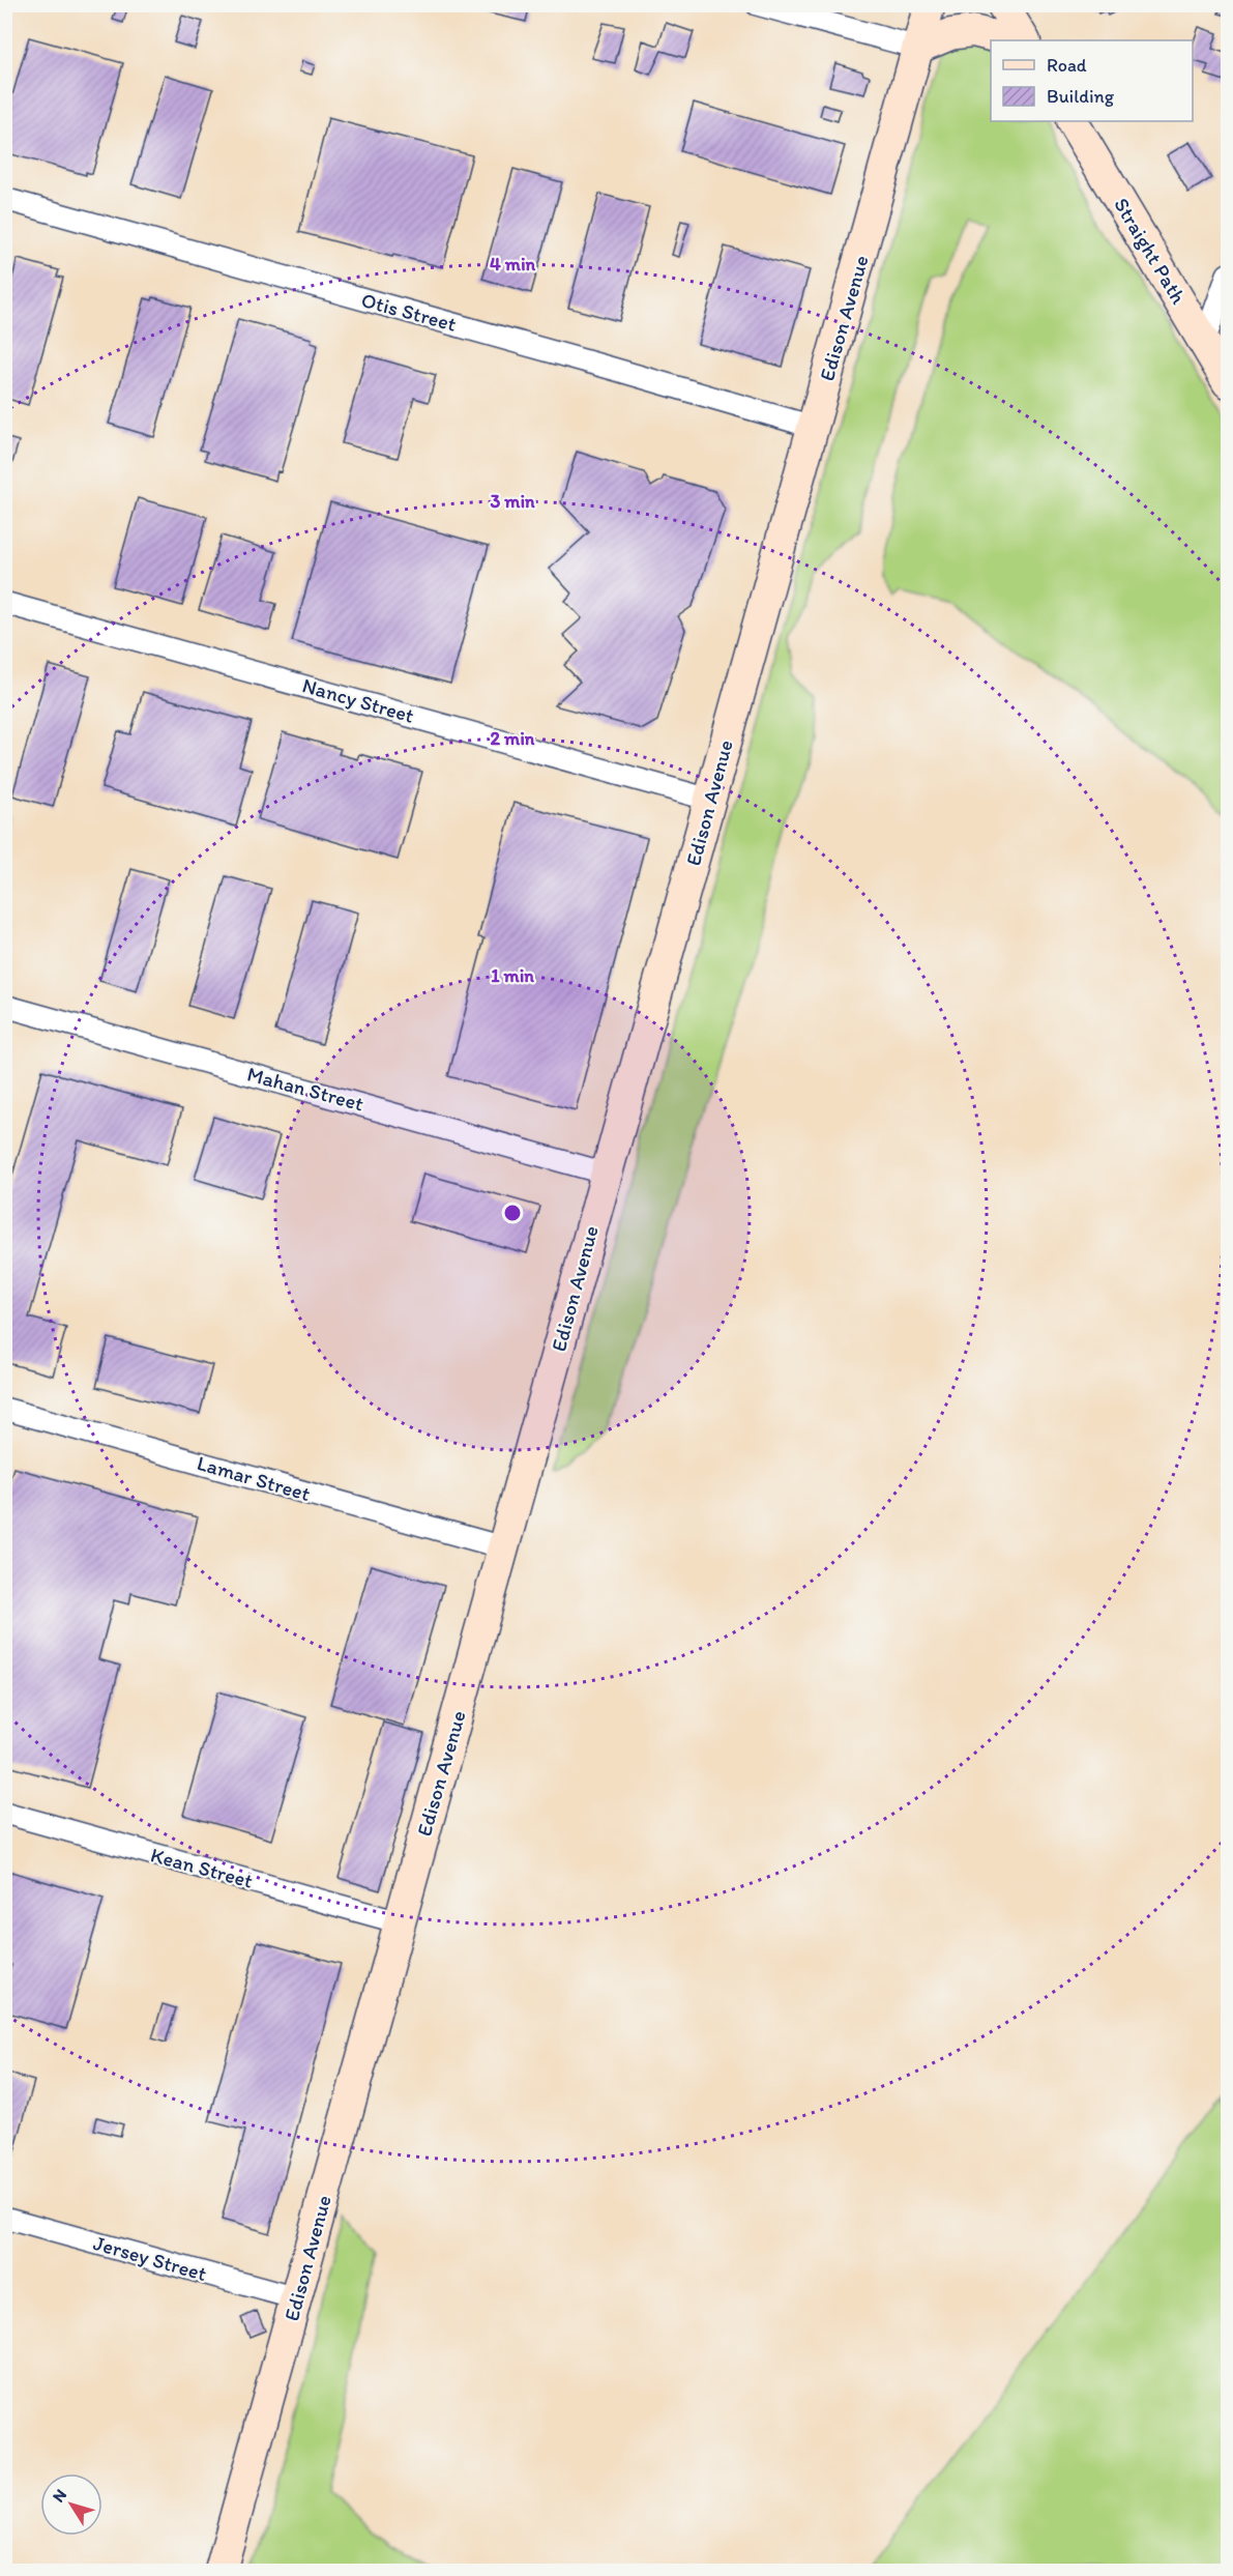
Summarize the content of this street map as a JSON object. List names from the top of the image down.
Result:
{
  "streets": {
    "street": [
      "Straight Path",
      "Otis Street",
      "Edison Avenue",
      "Nancy Street",
      "Mahan Street",
      "Lamar Street",
      "Kean Street",
      "Jersey Street"
    ]
  },
  "crossings": [
    ["Otis Street", "Edison Avenue"],
    ["Edison Avenue", "Nancy Street"],
    ["Edison Avenue", "Mahan Street"],
    ["Edison Avenue", "Lamar Street"],
    ["Edison Avenue", "Kean Street"],
    ["Edison Avenue", "Jersey Street"]
  ],
  "legend": ["Road", "Building"],
  "north": "top left",
  "rings": [
    "4 min",
    "3 min",
    "2 min",
    "1 min"
  ]
}
